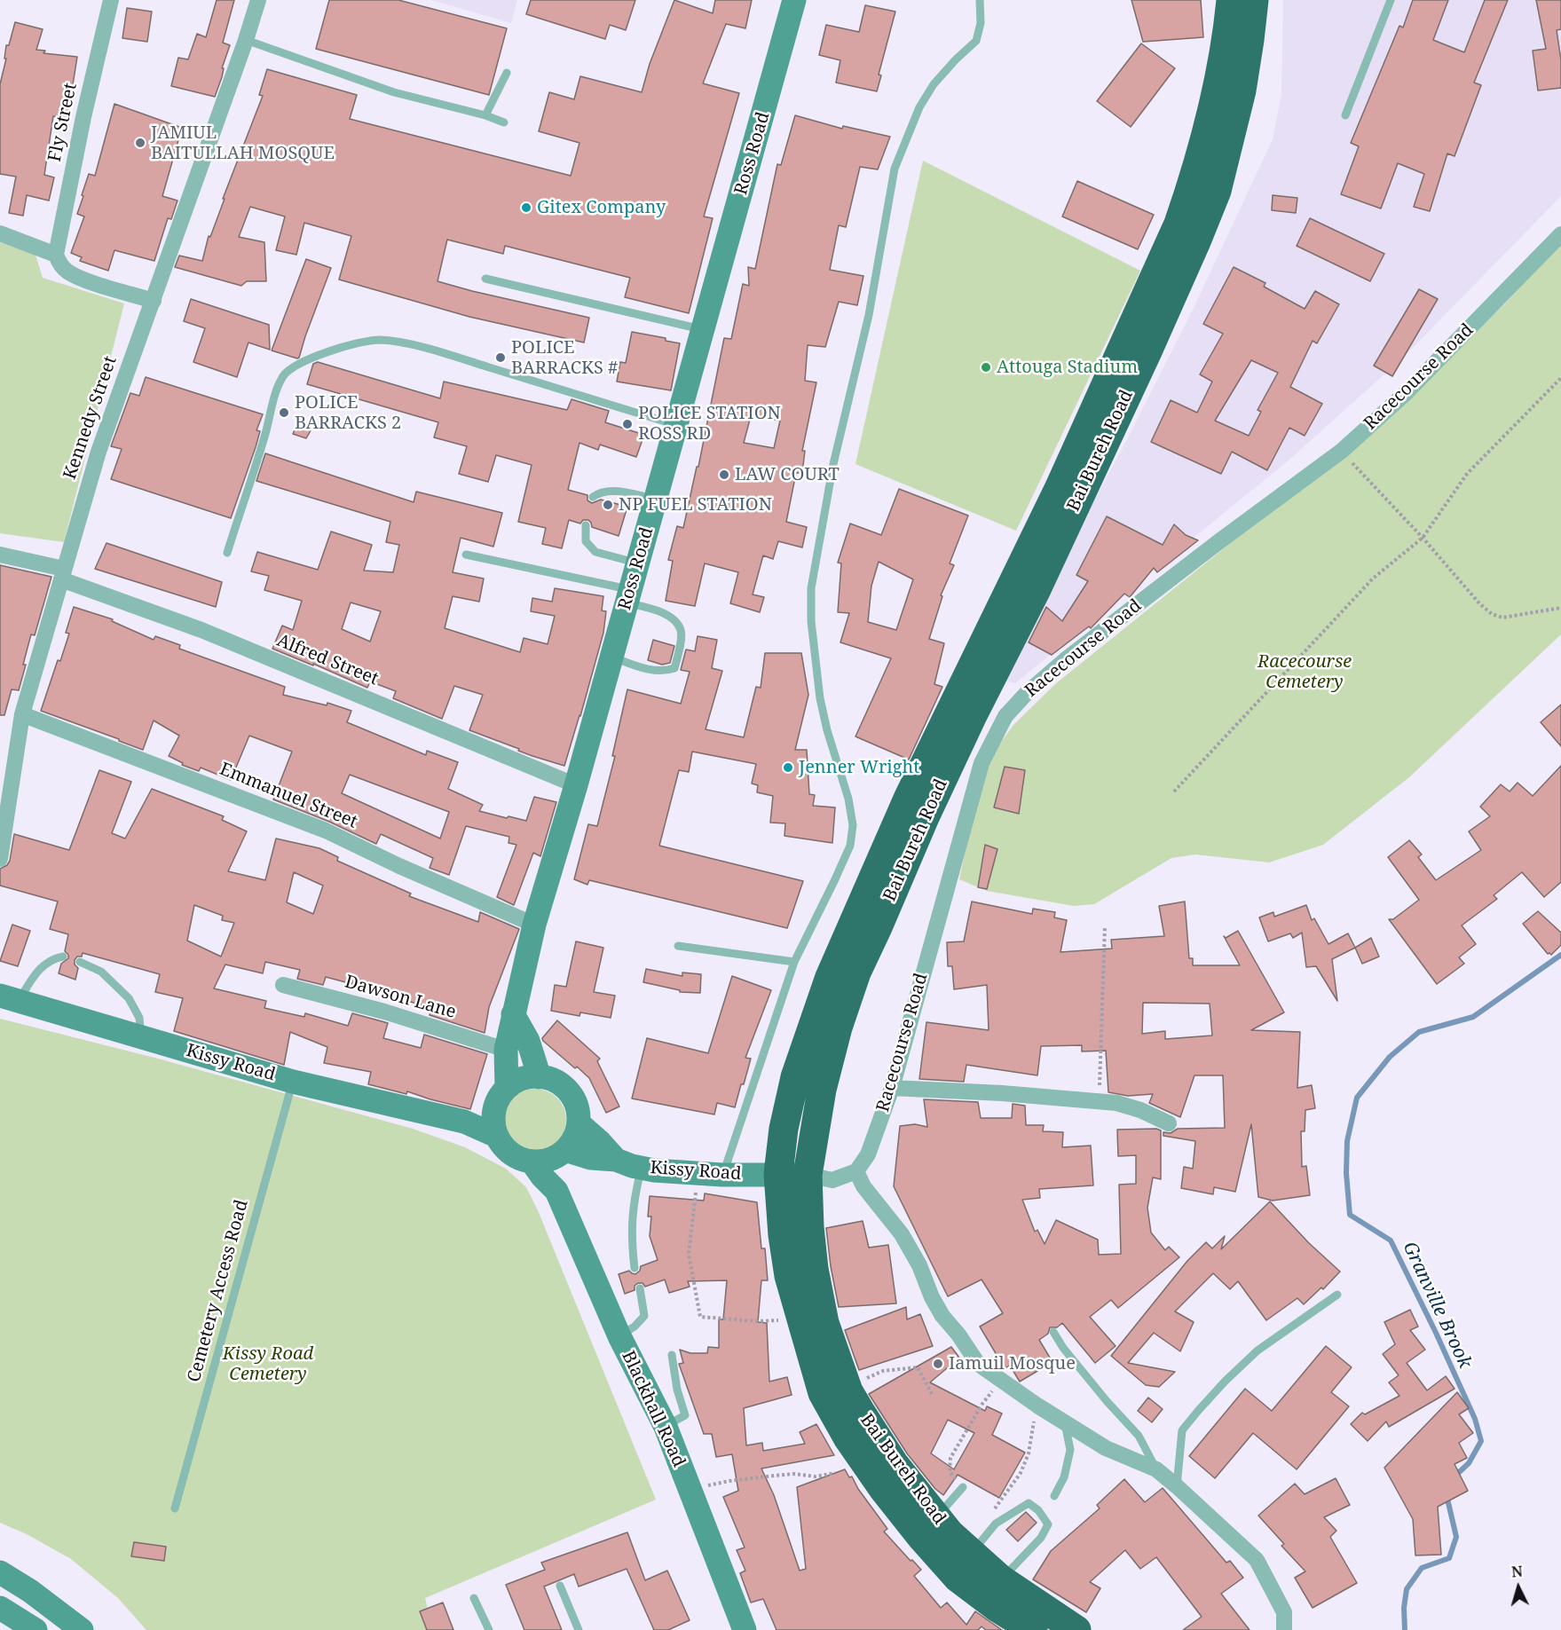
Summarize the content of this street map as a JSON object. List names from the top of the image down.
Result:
{
  "streets": {
    "highway": ["Bai Bureh Road"],
    "main road": ["Ross Road", "Kissy Road", "Blackhall Road"],
    "street": [
      "Fly Street",
      "Racecourse Road",
      "Kennedy Street",
      "Alfred Street",
      "Emmanuel Street",
      "Dawson Lane"
    ],
    "lane": ["Cemetery Access Road"]
  },
  "crossings": [
    ["Ross Road", "Alfred Street"],
    ["Ross Road", "Emmanuel Street"],
    ["Ross Road", "Dawson Lane"],
    ["Ross Road", "Kissy Road"],
    ["Ross Road", "Blackhall Road"],
    ["Kennedy Street", "Alfred Street"],
    ["Kennedy Street", "Emmanuel Street"],
    ["Kissy Road", "Cemetery Access Road"],
    ["Kissy Road", "Blackhall Road"]
  ],
  "water": ["Granville Brook"],
  "parks": ["Racecourse Cemetery", "Kissy Road Cemetery"],
  "places": [
    "JAMIUL BAITULLAH MOSQUE",
    "Gitex Company",
    "POLICE BARRACKS #",
    "Attouga Stadium",
    "POLICE BARRACKS 2",
    "POLICE STATION ROSS RD",
    "LAW COURT",
    "NP FUEL STATION",
    "Jenner Wright",
    "Iamuil Mosque"
  ],
  "north": "top"
}
